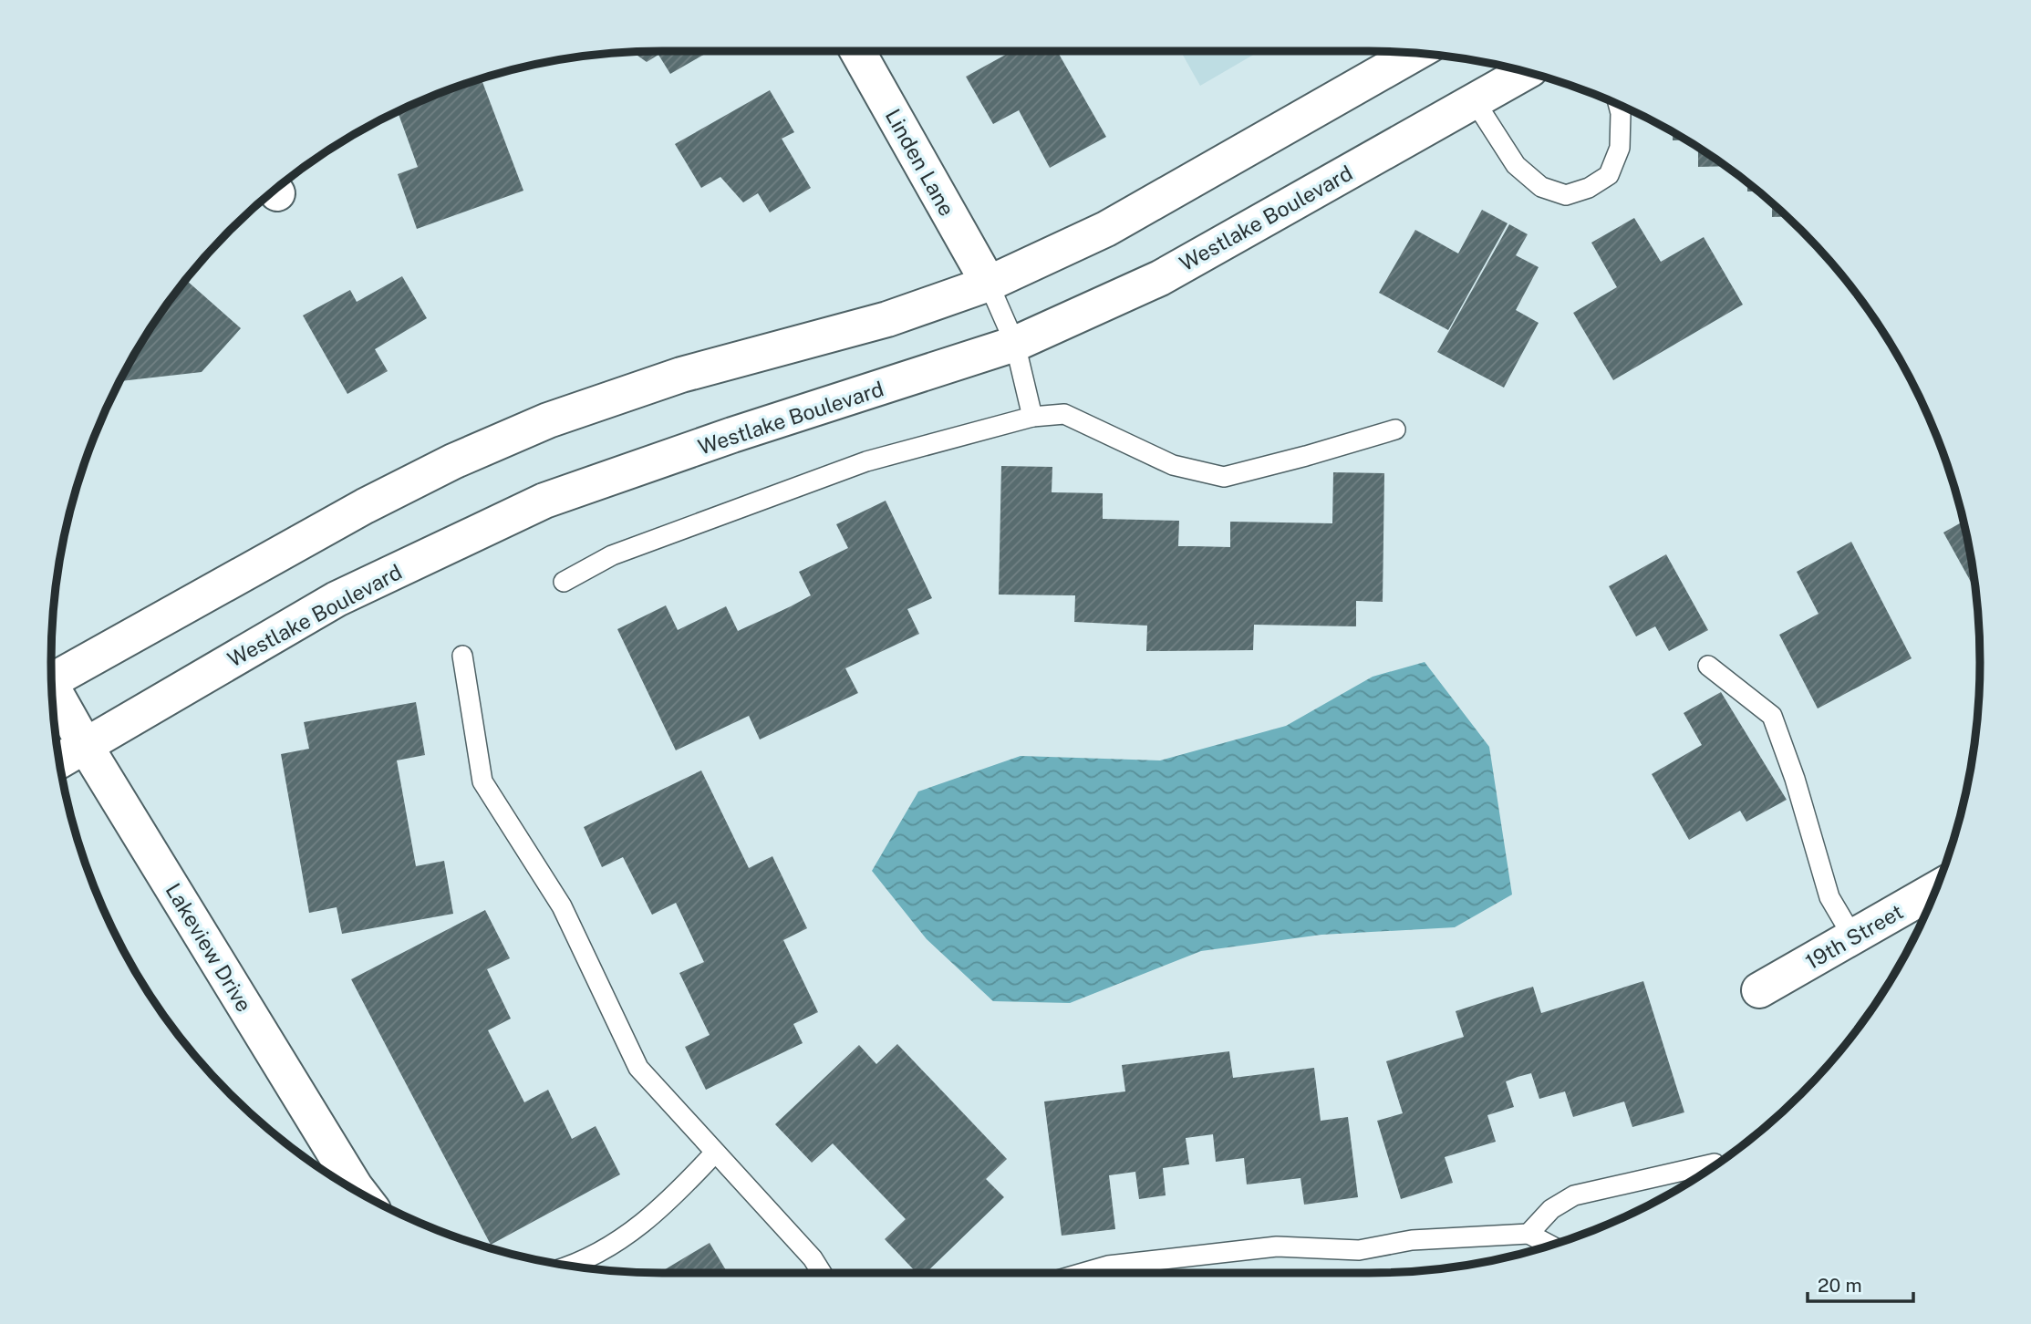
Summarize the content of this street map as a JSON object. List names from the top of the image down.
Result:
{
  "streets": {
    "street": [
      "Linden Lane",
      "Westlake Boulevard",
      "19th Street",
      "Lakeview Drive"
    ]
  },
  "crossings": [
    ["Westlake Boulevard", "Lakeview Drive"]
  ],
  "scale_bar": "20 m"
}
